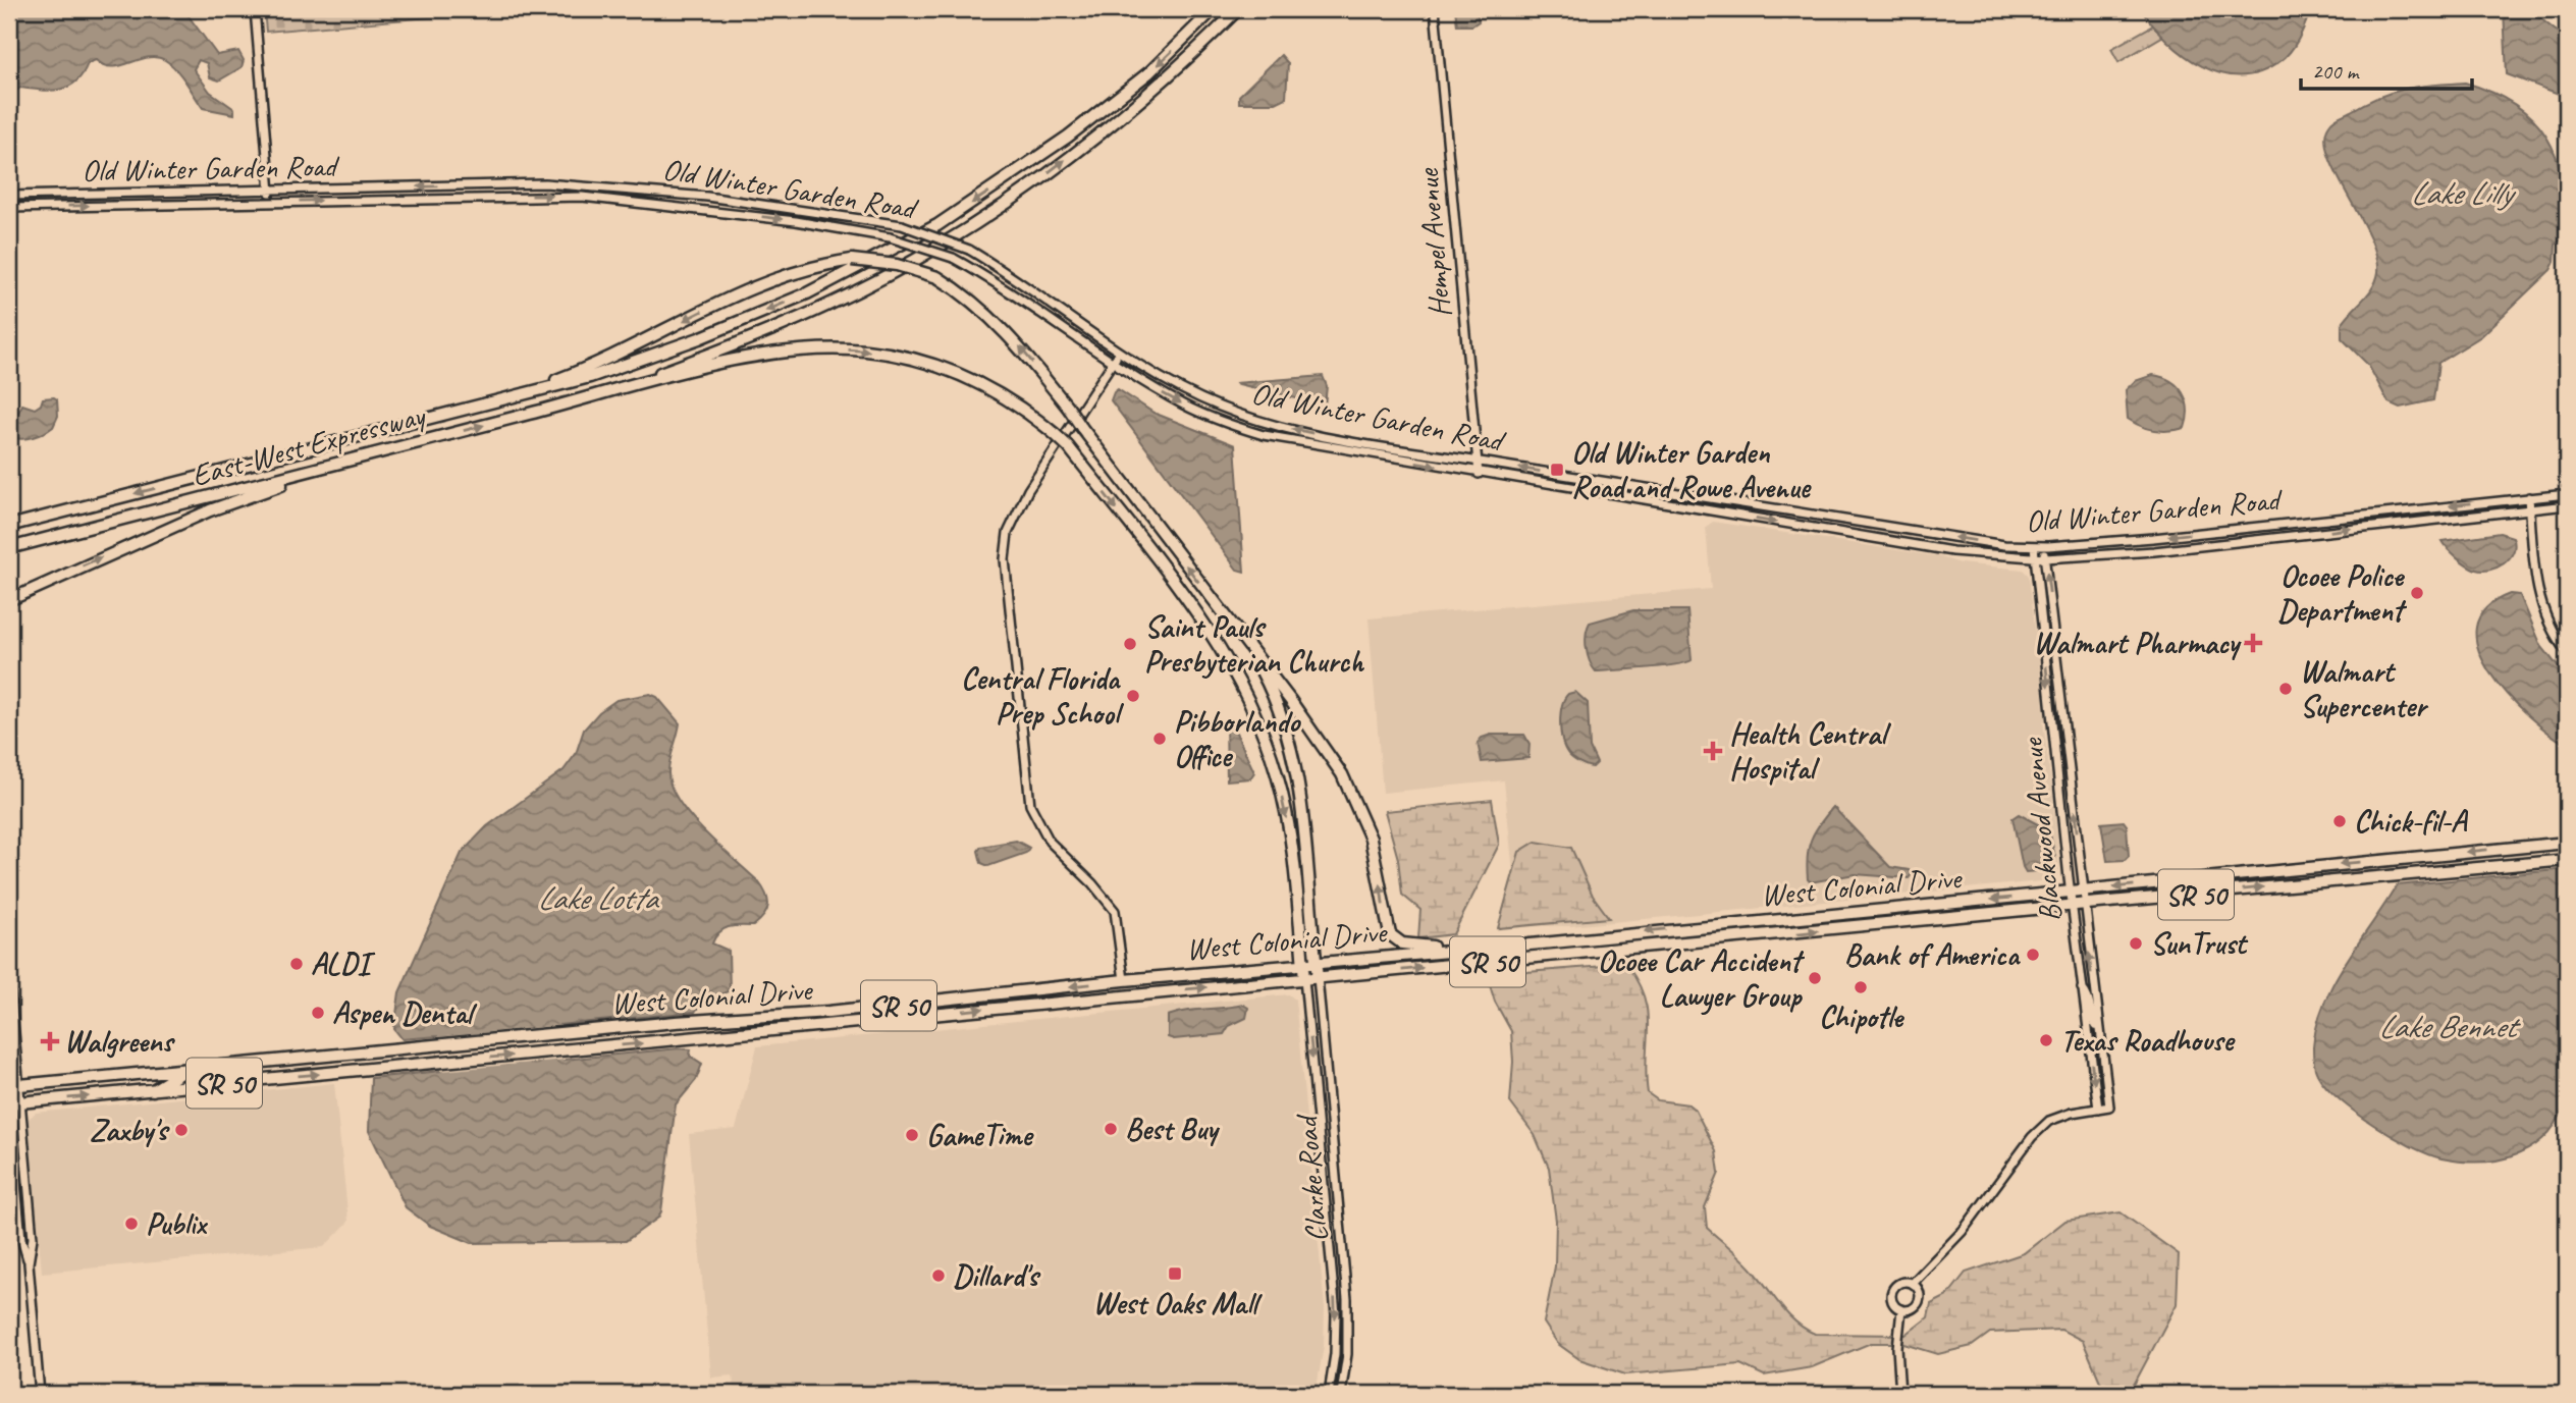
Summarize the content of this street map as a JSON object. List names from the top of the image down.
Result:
{
  "streets": {
    "highway": [
      "East-West Expressway",
      "West Colonial Drive",
      "SR 50",
      "Clarke Road"
    ],
    "main road": ["Old Winter Garden Road", "Hempel Avenue", "Blackwood Avenue"]
  },
  "crossings": [
    ["Old Winter Garden Road", "Hempel Avenue"],
    ["Old Winter Garden Road", "Blackwood Avenue"],
    ["East-West Expressway", "Clarke Road"],
    ["Blackwood Avenue", "West Colonial Drive"],
    ["West Colonial Drive", "Clarke Road"]
  ],
  "water": ["Lake Lilly", "Lake Lotta", "Lake Bennet"],
  "places": {
    "transit": ["Old Winter Garden Road and Rowe Avenue", "West Oaks Mall"],
    "other": [
      "Ocoee Police Department",
      "Saint Pauls Presbyterian Church",
      "Walmart Supercenter",
      "Central Florida Prep School",
      "Pibborlando Office",
      "Chick-fil-A",
      "SunTrust",
      "Bank of America",
      "ALDI",
      "Ocoee Car Accident Lawyer Group",
      "Chipotle",
      "Aspen Dental",
      "Texas Roadhouse",
      "Best Buy",
      "Zaxby's",
      "GameTime",
      "Publix",
      "Dillard's"
    ],
    "health": ["Walmart Pharmacy", "Health Central Hospital", "Walgreens"]
  },
  "scale_bar": "200 m"
}
